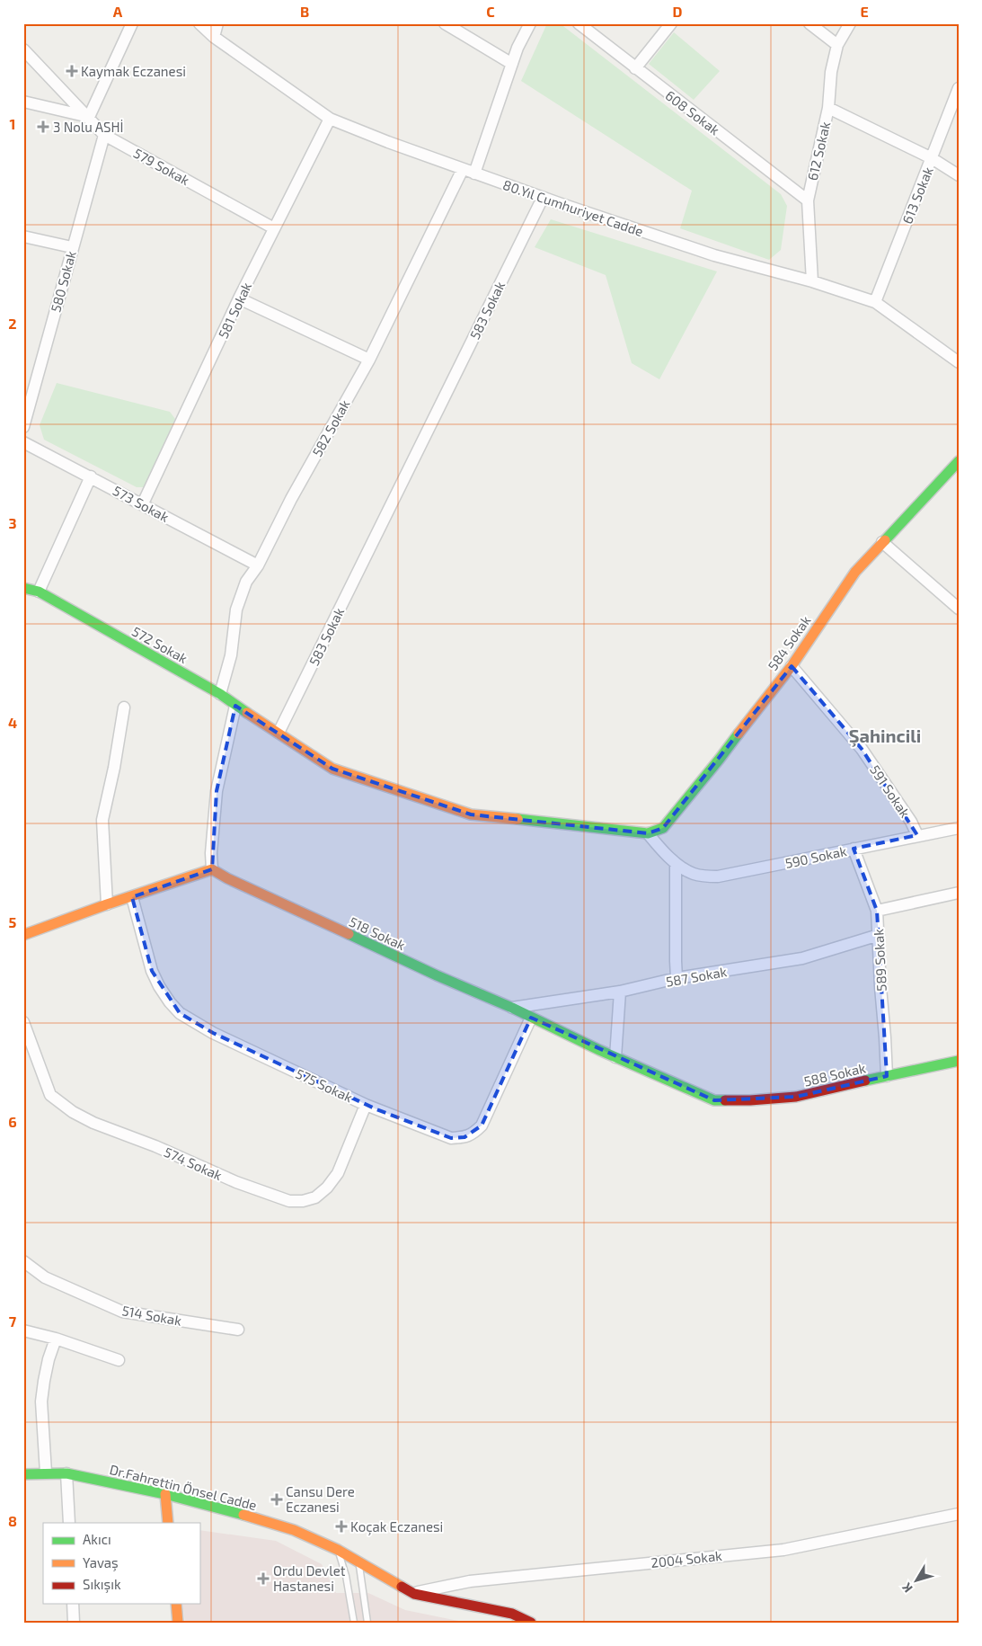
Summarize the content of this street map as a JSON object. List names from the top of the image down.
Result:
{
  "streets": {
    "street": [
      "608 Sokak",
      "612 Sokak",
      "579 Sokak",
      "613 Sokak",
      "80.Yıl Cumhuriyet Cadde",
      "580 Sokak",
      "581 Sokak",
      "583 Sokak",
      "582 Sokak",
      "573 Sokak",
      "584 Sokak",
      "572 Sokak",
      "591 Sokak",
      "590 Sokak",
      "518 Sokak",
      "589 Sokak",
      "587 Sokak",
      "588 Sokak",
      "575 Sokak",
      "574 Sokak",
      "514 Sokak",
      "Dr.Fahrettin Önsel Cadde",
      "2004 Sokak"
    ]
  },
  "crossings": [
    ["608 Sokak", "612 Sokak"],
    ["612 Sokak", "80.Yıl Cumhuriyet Cadde"],
    ["579 Sokak", "580 Sokak"],
    ["579 Sokak", "581 Sokak"],
    ["613 Sokak", "80.Yıl Cumhuriyet Cadde"],
    ["80.Yıl Cumhuriyet Cadde", "581 Sokak"],
    ["80.Yıl Cumhuriyet Cadde", "583 Sokak"],
    ["80.Yıl Cumhuriyet Cadde", "582 Sokak"],
    ["581 Sokak", "573 Sokak"],
    ["583 Sokak", "572 Sokak"],
    ["582 Sokak", "573 Sokak"],
    ["582 Sokak", "572 Sokak"],
    ["584 Sokak", "591 Sokak"],
    ["584 Sokak", "590 Sokak"],
    ["591 Sokak", "590 Sokak"],
    ["590 Sokak", "589 Sokak"],
    ["518 Sokak", "587 Sokak"],
    ["518 Sokak", "588 Sokak"],
    ["518 Sokak", "575 Sokak"],
    ["589 Sokak", "587 Sokak"],
    ["589 Sokak", "588 Sokak"],
    ["575 Sokak", "574 Sokak"],
    ["Dr.Fahrettin Önsel Cadde", "2004 Sokak"]
  ],
  "districts": ["Şahincili"],
  "places": {
    "health": [
      "Kaymak Eczanesi",
      "3 Nolu ASHİ",
      "Cansu Dere Eczanesi",
      "Koçak Eczanesi",
      "Ordu Devlet Hastanesi"
    ]
  },
  "legend": ["Akıcı", "Yavaş", "Sıkışık"],
  "north": "bottom left",
  "grid": {
    "columns": [
      "A",
      "B",
      "C",
      "D",
      "E"
    ],
    "rows": [
      "1",
      "2",
      "3",
      "4",
      "5",
      "6",
      "7",
      "8"
    ]
  }
}
